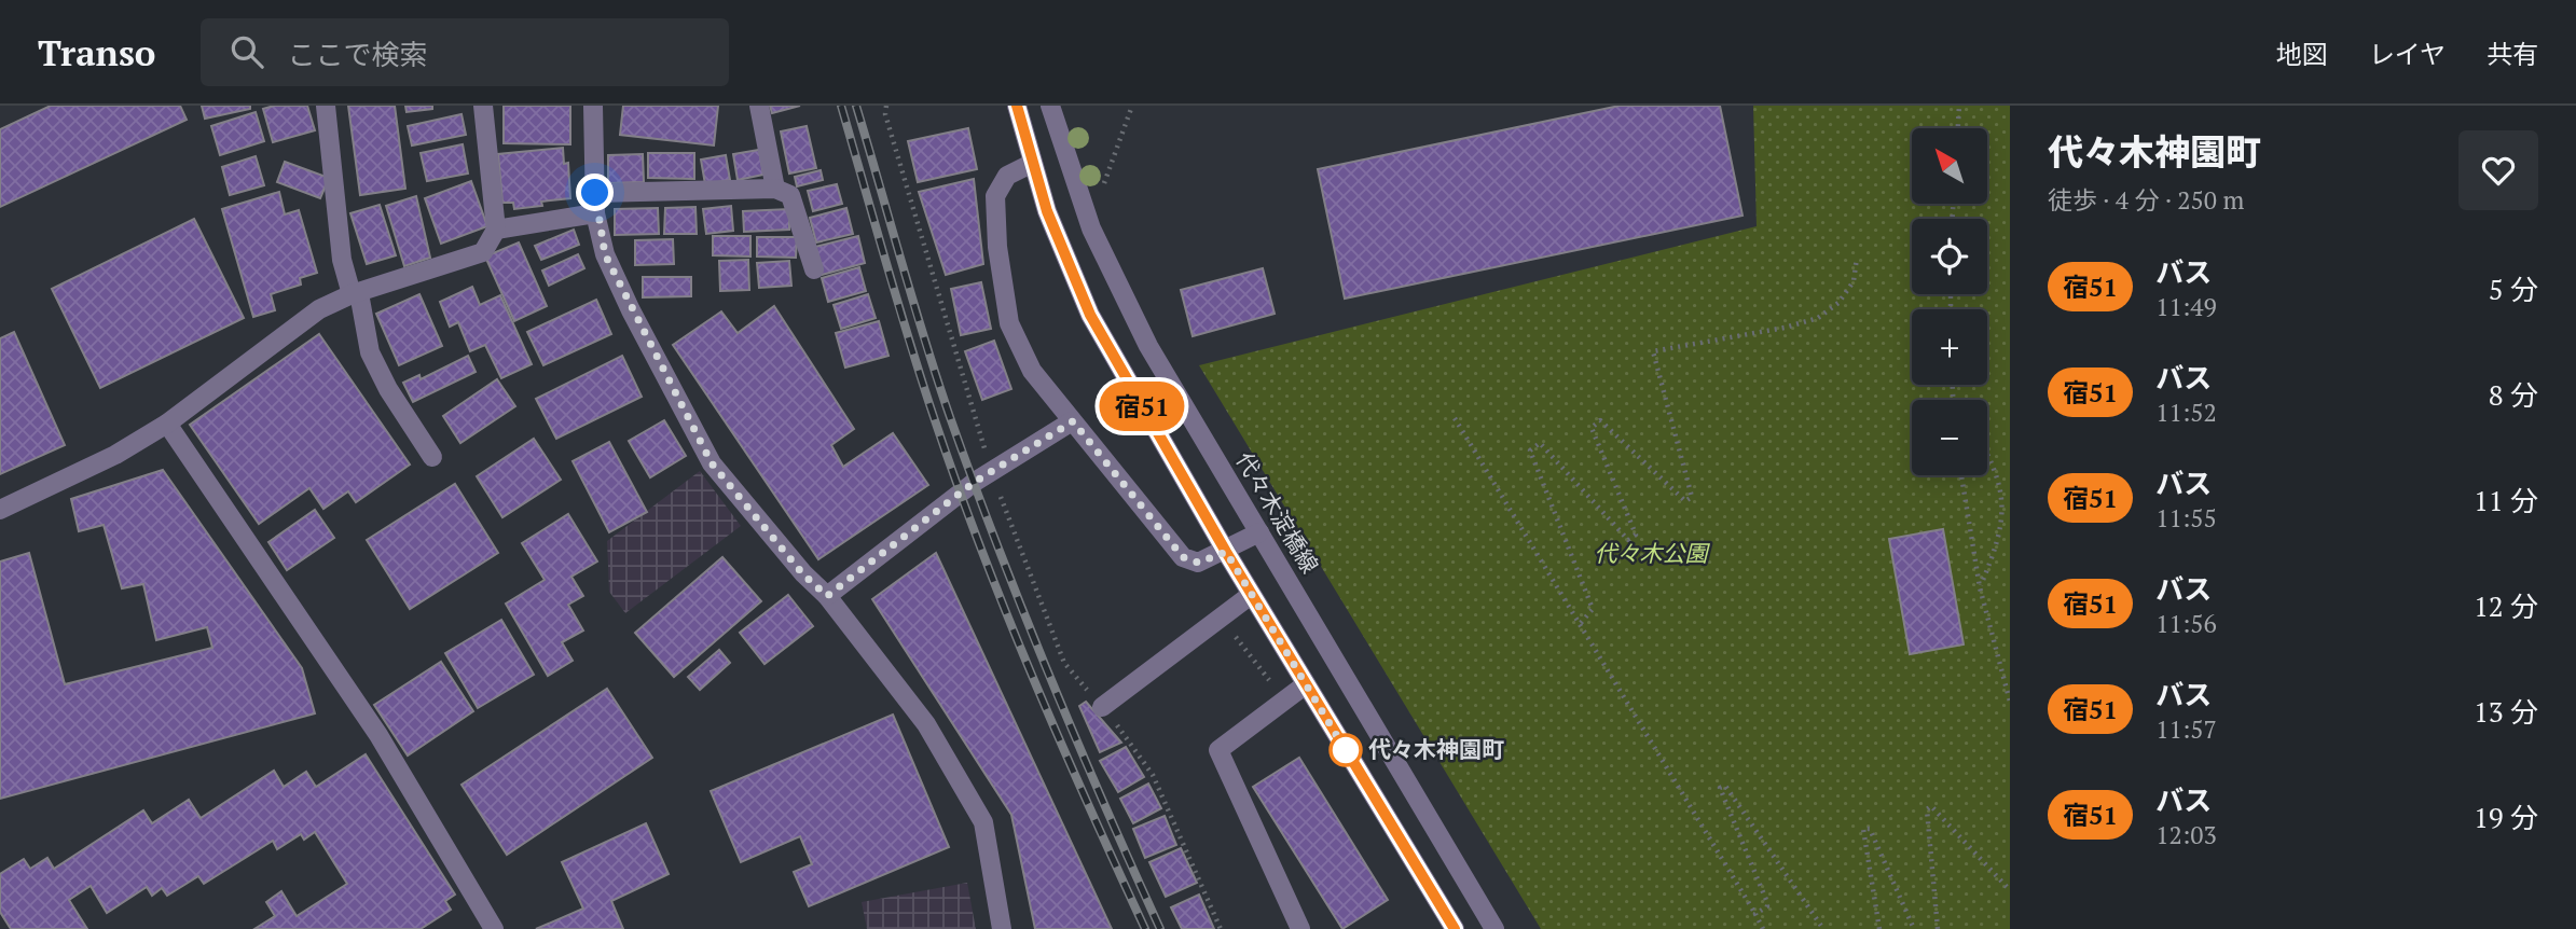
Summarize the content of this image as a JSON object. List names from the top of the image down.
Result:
{
  "streets": {
    "street": ["代々木淀橋線"]
  },
  "parks": ["代々木公園"],
  "places": ["代々木神園町"],
  "lines": ["bus line 宿51"],
  "north": "top left",
  "page": {
    "header": "Transo",
    "search": "ここで検索",
    "nav": ["地図", "レイヤ", "共有"],
    "on_map": "宿51",
    "heading": ["代々木神園町", "徒歩 · 4 分 · 250 m"],
    "map_buttons": ["+", "−"],
    "list": [
      {
        "mark": "宿51",
        "name": "バス",
        "note": "11:49",
        "value": "5 分"
      },
      {
        "mark": "宿51",
        "name": "バス",
        "note": "11:52",
        "value": "8 分"
      },
      {
        "mark": "宿51",
        "name": "バス",
        "note": "11:55",
        "value": "11 分"
      },
      {
        "mark": "宿51",
        "name": "バス",
        "note": "11:56",
        "value": "12 分"
      },
      {
        "mark": "宿51",
        "name": "バス",
        "note": "11:57",
        "value": "13 分"
      },
      {
        "mark": "宿51",
        "name": "バス",
        "note": "12:03",
        "value": "19 分"
      }
    ]
  }
}
